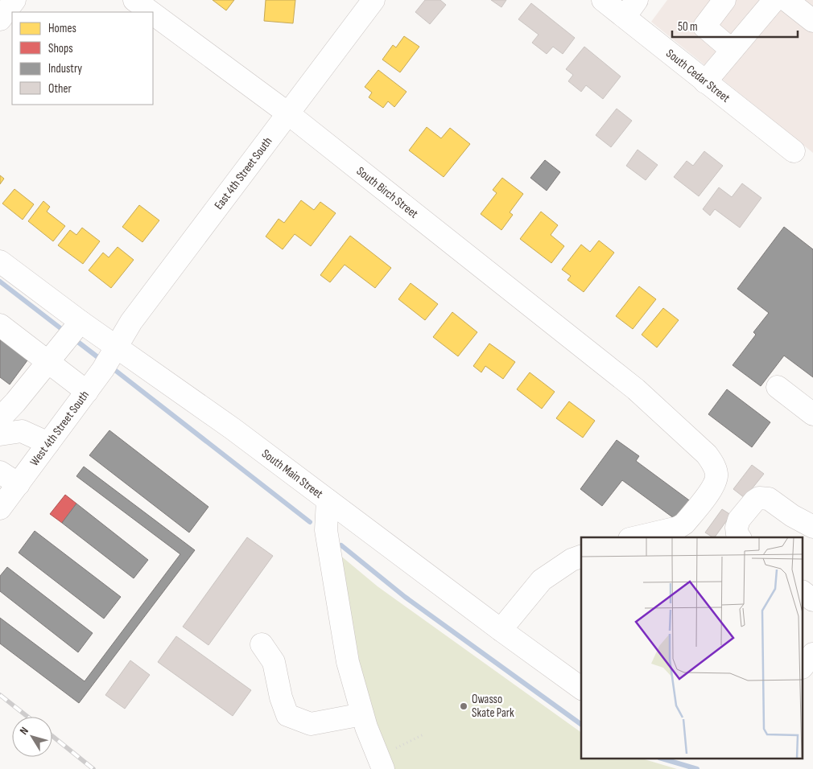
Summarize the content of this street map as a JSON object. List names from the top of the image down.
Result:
{
  "streets": {
    "street": [
      "South Cedar Street",
      "East 4th Street South",
      "South Birch Street",
      "West 4th Street South",
      "South Main Street"
    ]
  },
  "crossings": [
    ["East 4th Street South", "South Birch Street"],
    ["East 4th Street South", "West 4th Street South"],
    ["East 4th Street South", "South Main Street"],
    ["West 4th Street South", "South Main Street"]
  ],
  "places": ["Owasso Skate Park"],
  "legend": [
    "Homes",
    "Shops",
    "Industry",
    "Other"
  ],
  "scale_bar": "50 m",
  "north": "top left"
}
